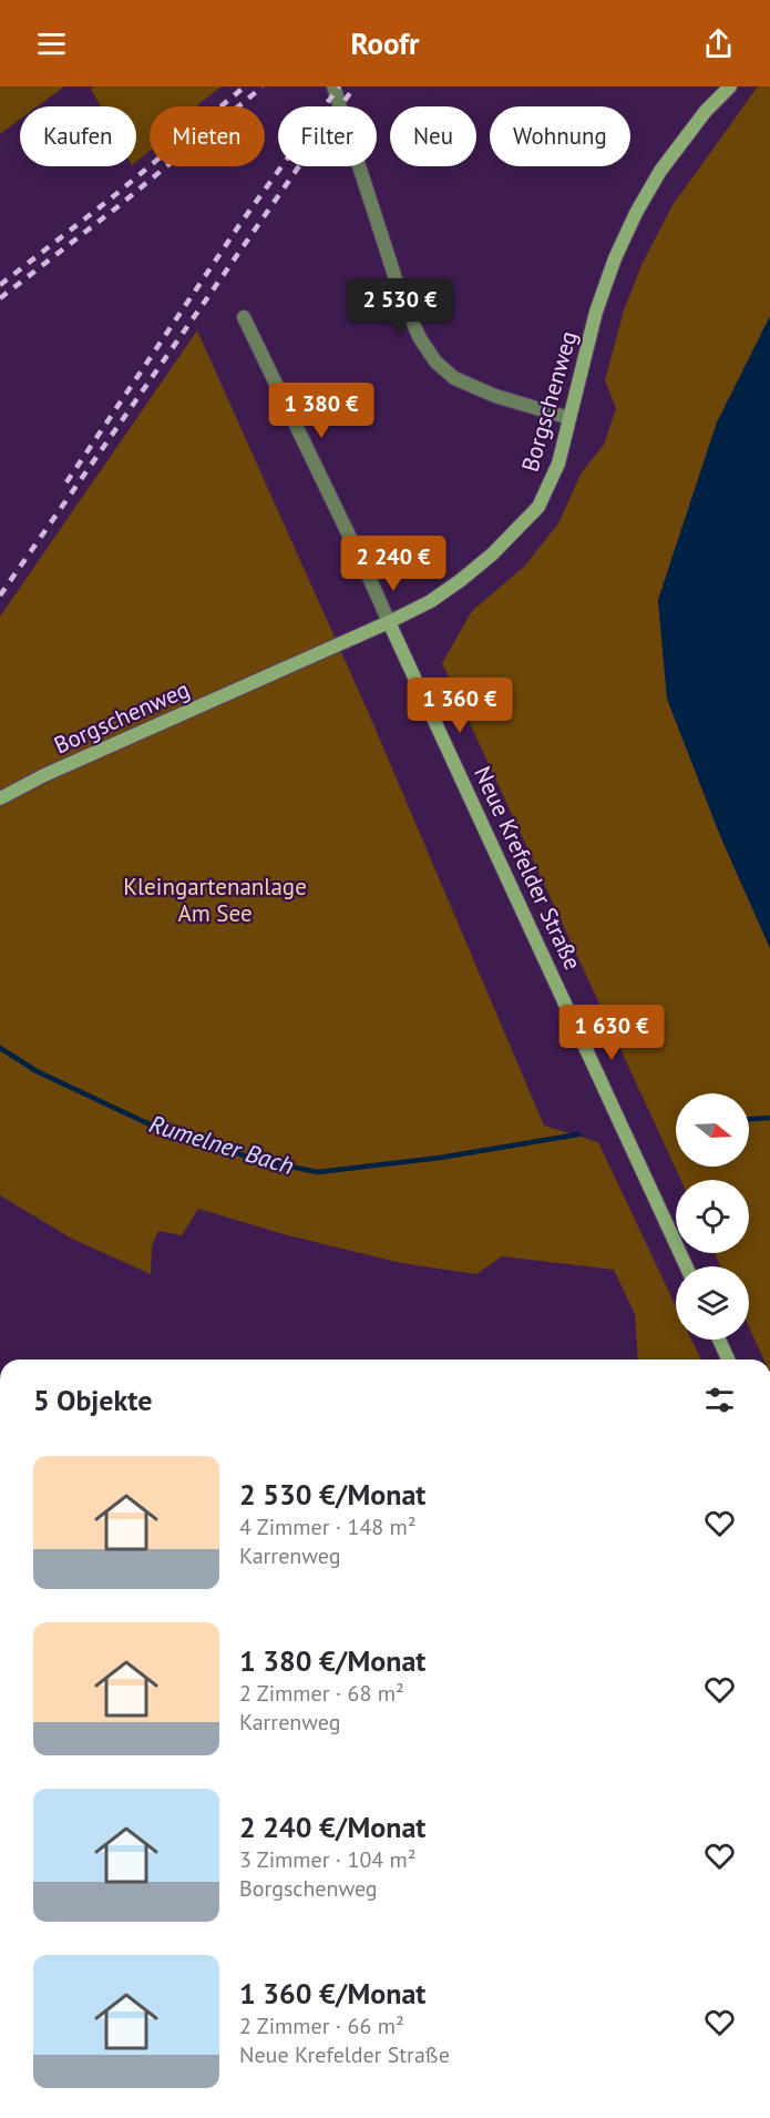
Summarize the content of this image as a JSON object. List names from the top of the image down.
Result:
{
  "streets": {
    "main road": ["Borgschenweg", "Neue Krefelder Straße"]
  },
  "crossings": [
    ["Borgschenweg", "Neue Krefelder Straße"]
  ],
  "water": ["Rumelner Bach"],
  "parks": ["Kleingartenanlage Am See"],
  "north": "right",
  "page": {
    "header": "Roofr",
    "chip": [
      "Kaufen",
      "Mieten",
      "Filter",
      "Neu",
      "Wohnung"
    ],
    "price": [
      "2 530 €",
      "1 380 €",
      "2 240 €",
      "1 360 €",
      "1 630 €"
    ],
    "heading": "5 Objekte",
    "list": [
      {
        "name": "2 530 €/Monat",
        "note": "4 Zimmer · 148 m² · Karrenweg"
      },
      {
        "name": "1 380 €/Monat",
        "note": "2 Zimmer · 68 m² · Karrenweg"
      },
      {
        "name": "2 240 €/Monat",
        "note": "3 Zimmer · 104 m² · Borgschenweg"
      },
      {
        "name": "1 360 €/Monat",
        "note": "2 Zimmer · 66 m² · Neue Krefelder Straße"
      }
    ]
  }
}
